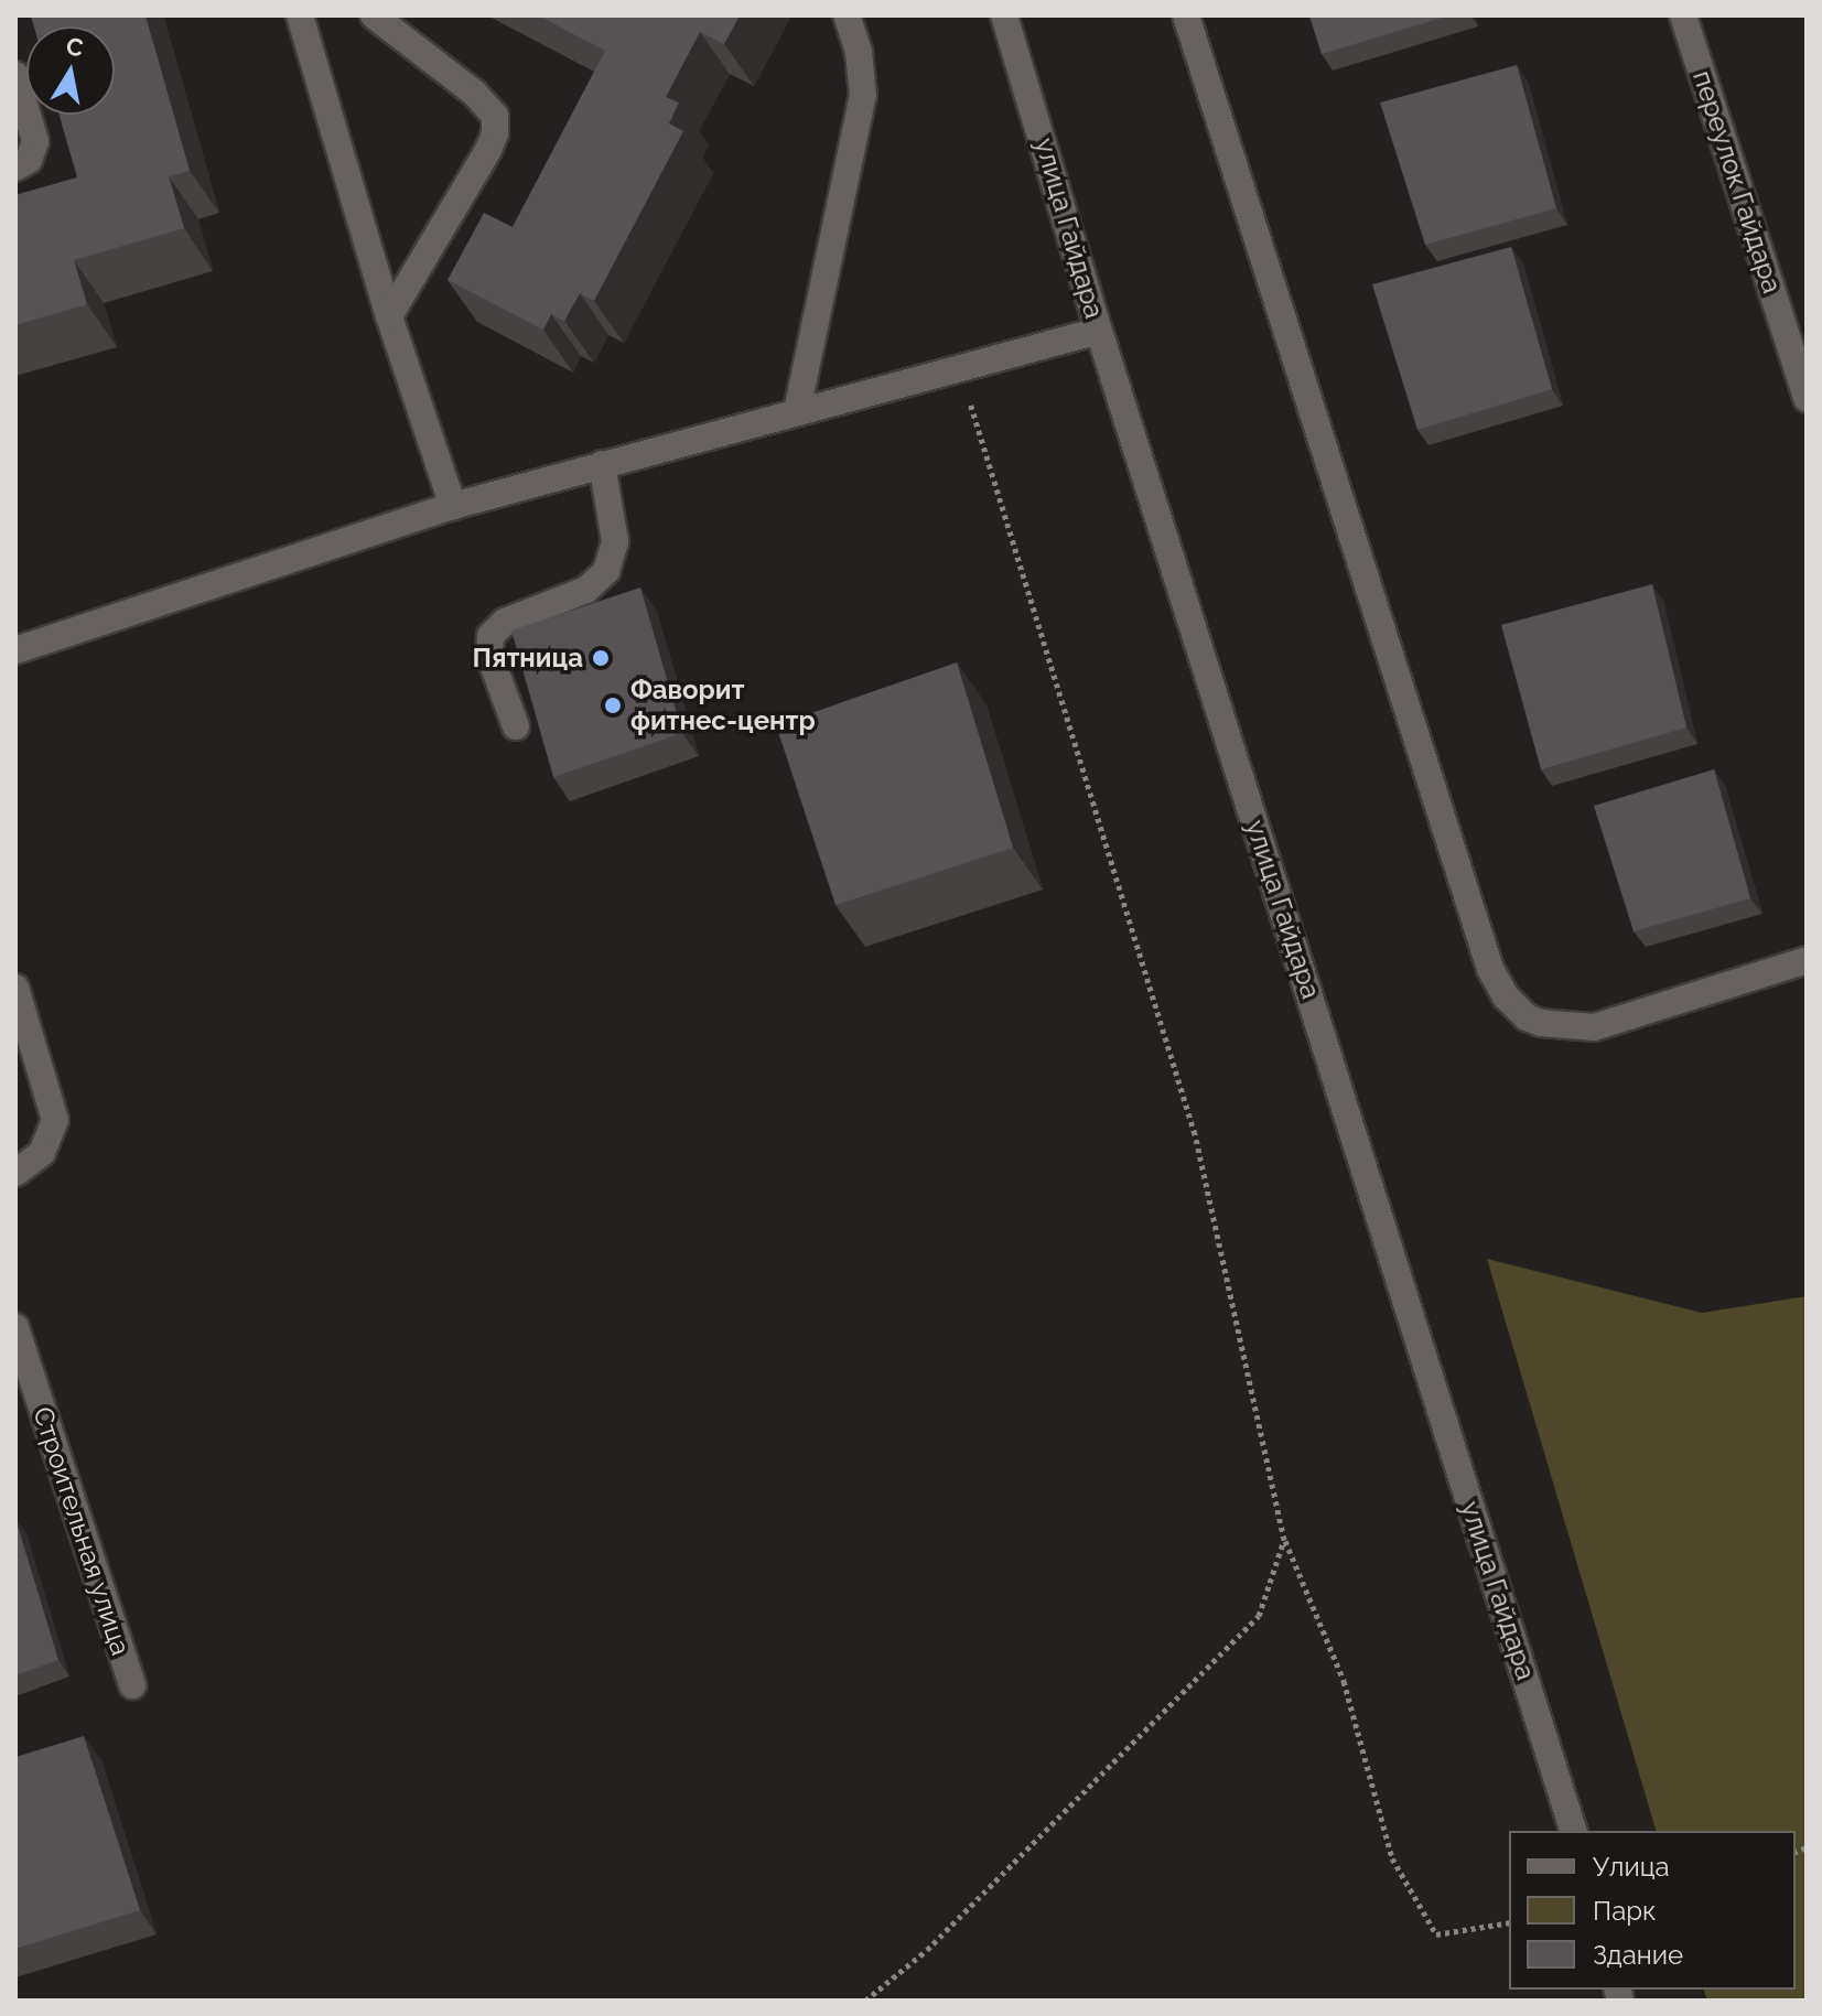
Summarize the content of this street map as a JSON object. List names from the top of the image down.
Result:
{
  "streets": {
    "street": ["переулок Гайдара", "улица Гайдара", "Строительная улица"]
  },
  "places": ["Пятница", "Фаворит фитнес-центр"],
  "legend": ["Улица", "Парк", "Здание"],
  "north": "top"
}
